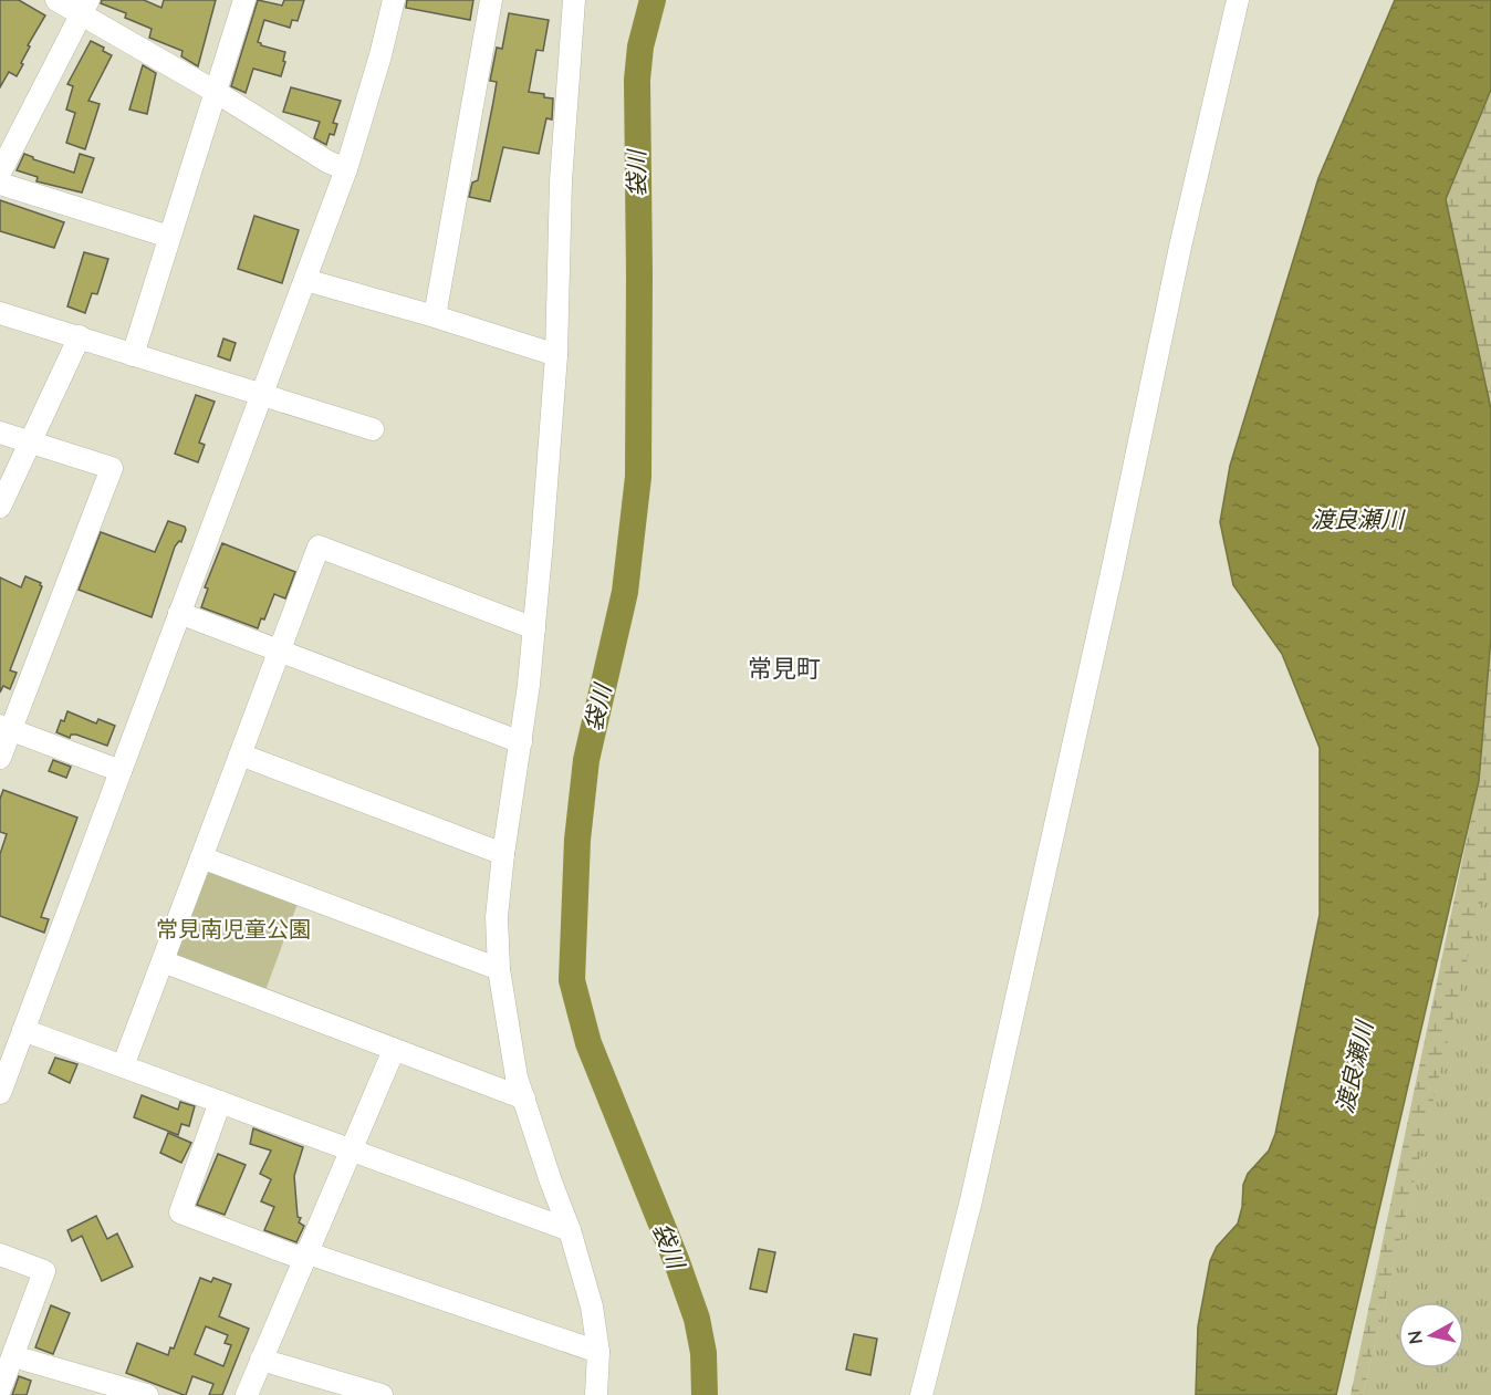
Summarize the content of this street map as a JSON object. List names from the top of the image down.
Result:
{
  "districts": ["常見町"],
  "water": ["袋川", "渡良瀬川"],
  "parks": ["常見南児童公園"],
  "north": "left"
}
